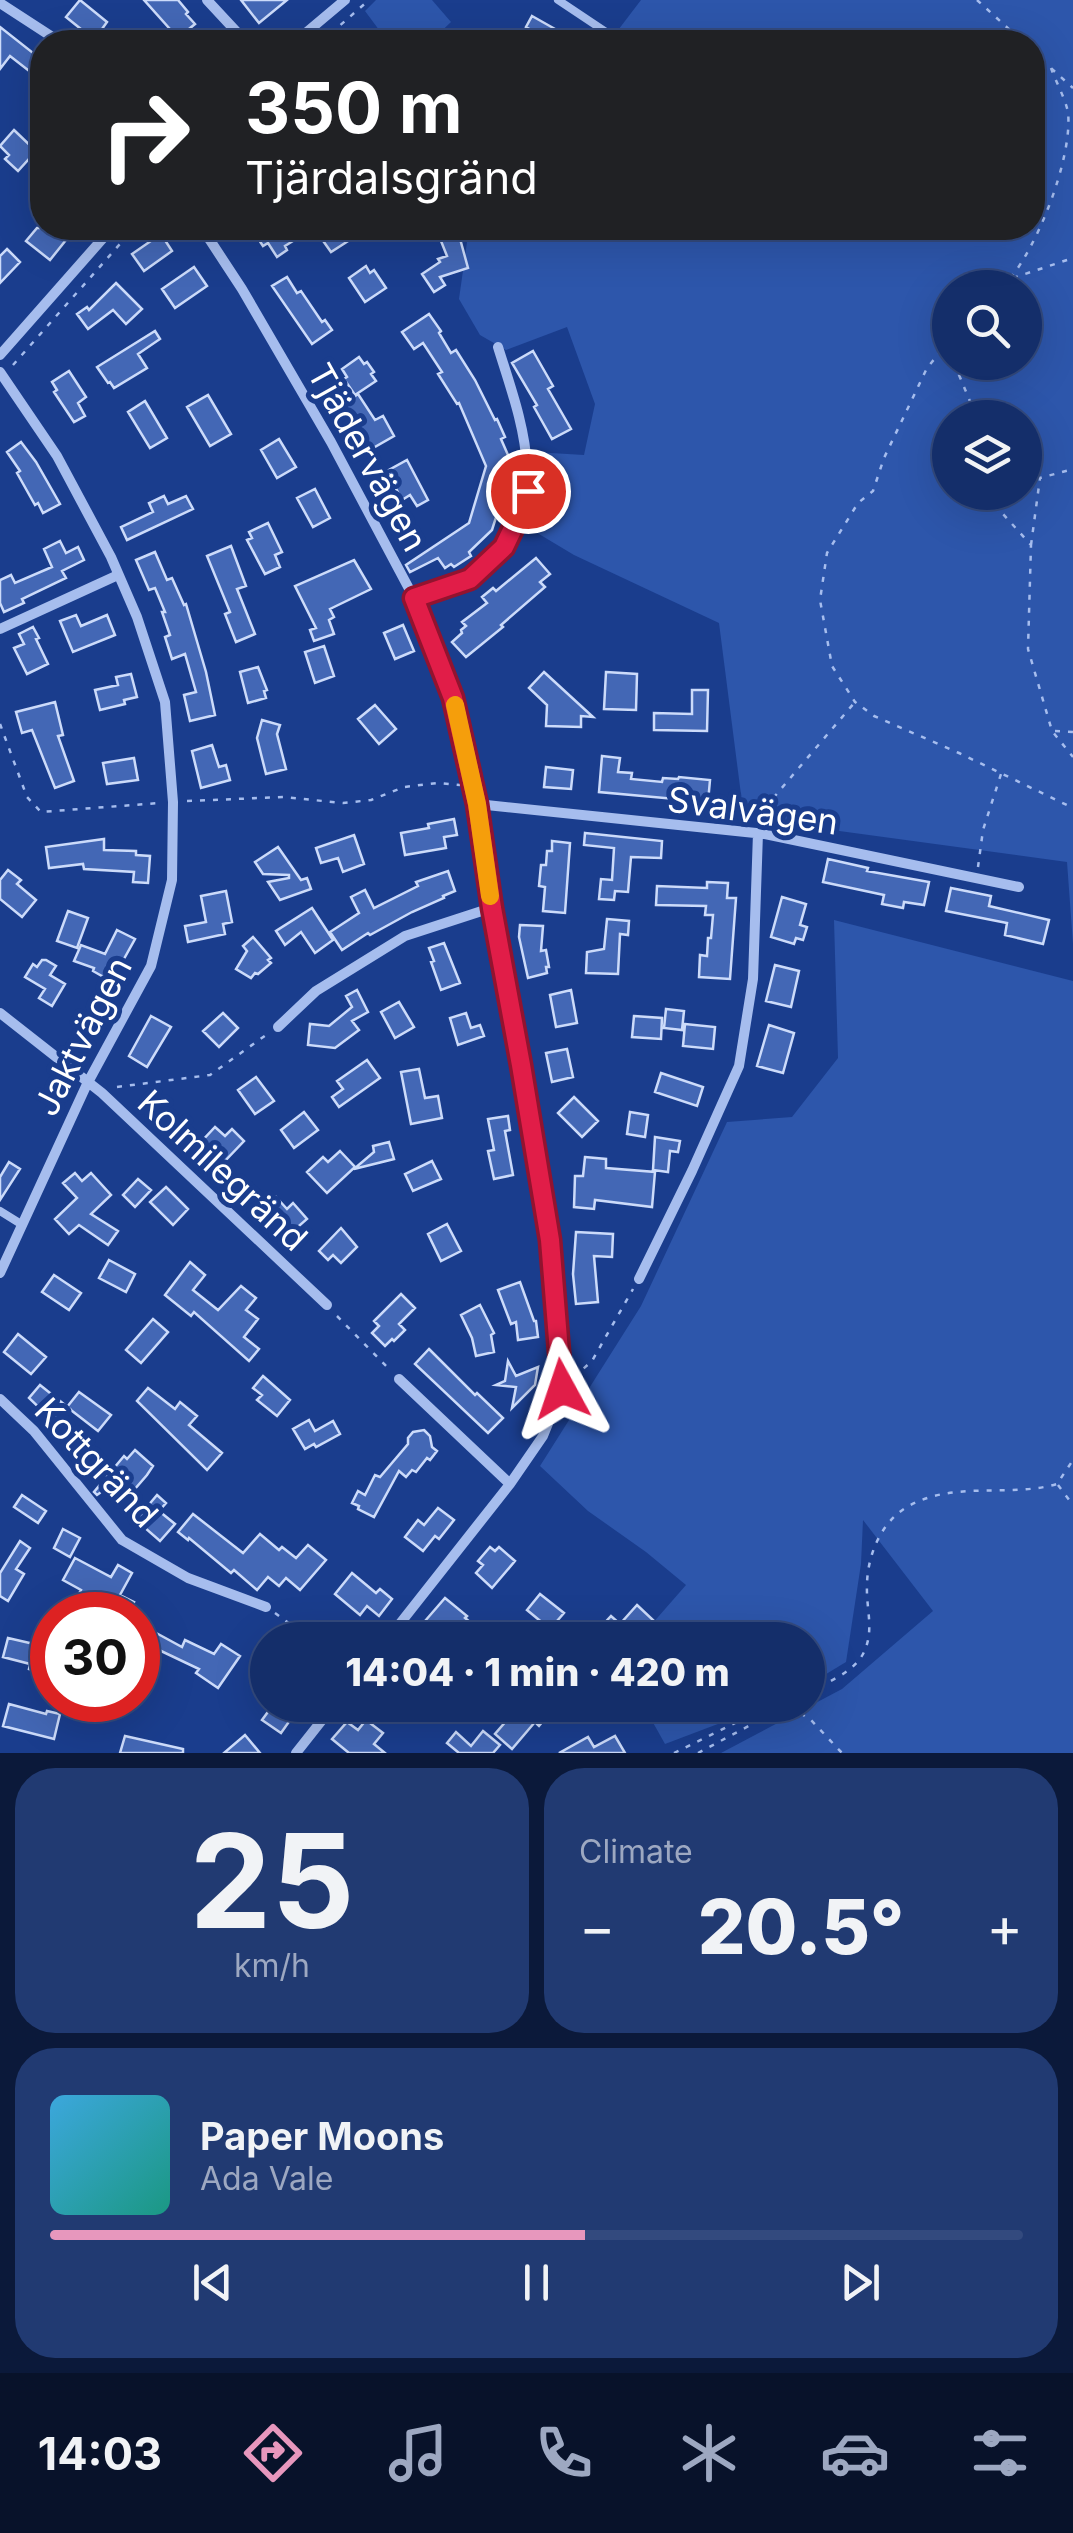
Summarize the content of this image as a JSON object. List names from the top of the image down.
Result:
{
  "streets": {
    "street": [
      "Tjädervägen",
      "Svalvägen",
      "Jaktvägen",
      "Kolmilegränd",
      "Kottgränd"
    ]
  },
  "crossings": [
    ["Tjädervägen", "Svalvägen"],
    ["Jaktvägen", "Kolmilegränd"]
  ],
  "page": {
    "turn": ["350 m", "Tjärdalsgränd"],
    "limit": "30",
    "trip": "14:04 · 1 min · 420 m",
    "tile": [
      ["25", "km/h"],
      "Climate"
    ],
    "heat": ["−", "20.5°", "+"],
    "song": ["Paper Moons", "Ada Vale"],
    "tabs": "14:03"
  }
}
